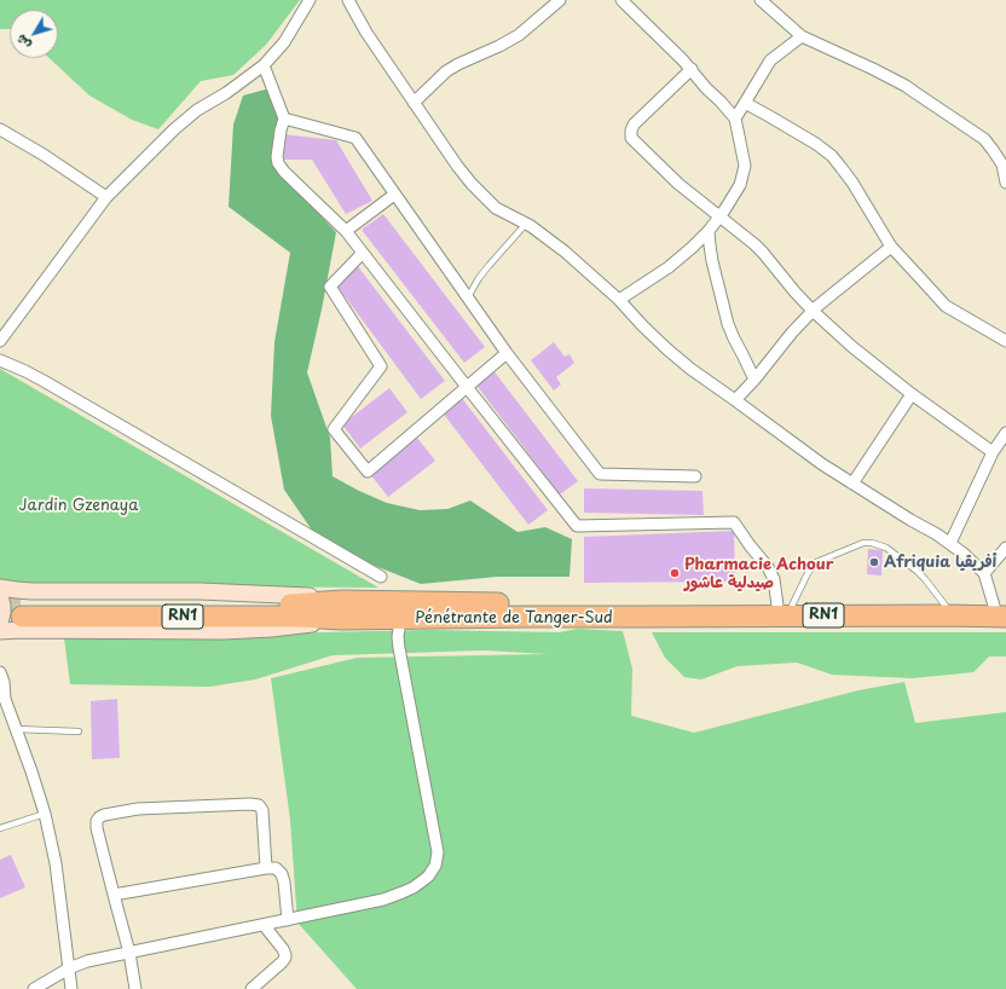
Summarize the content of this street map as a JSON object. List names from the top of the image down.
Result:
{
  "streets": {
    "highway": ["RN1", "Pénétrante de Tanger-Sud"]
  },
  "parks": ["Jardin Gzenaya"],
  "places": ["Afriquia أفريقيا", "Pharmacie Achour صيدلية عاشور"],
  "north": "bottom left"
}
